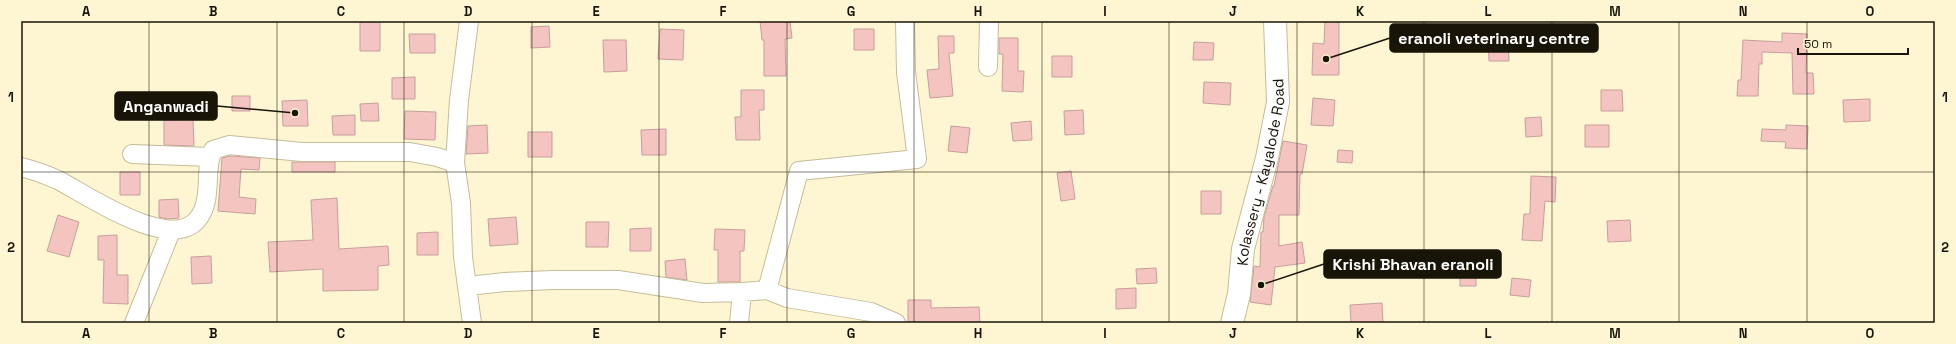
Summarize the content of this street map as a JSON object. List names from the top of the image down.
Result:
{
  "streets": {
    "main road": ["Kolassery - Kayalode Road"]
  },
  "places": ["eranoli veterinary centre", "Anganwadi", "Krishi Bhavan eranoli"],
  "scale_bar": "50 m",
  "grid": {
    "columns": [
      "A",
      "B",
      "C",
      "D",
      "E",
      "F",
      "G",
      "H",
      "I",
      "J",
      "K",
      "L",
      "M",
      "N",
      "O"
    ],
    "rows": ["1", "2"]
  }
}
